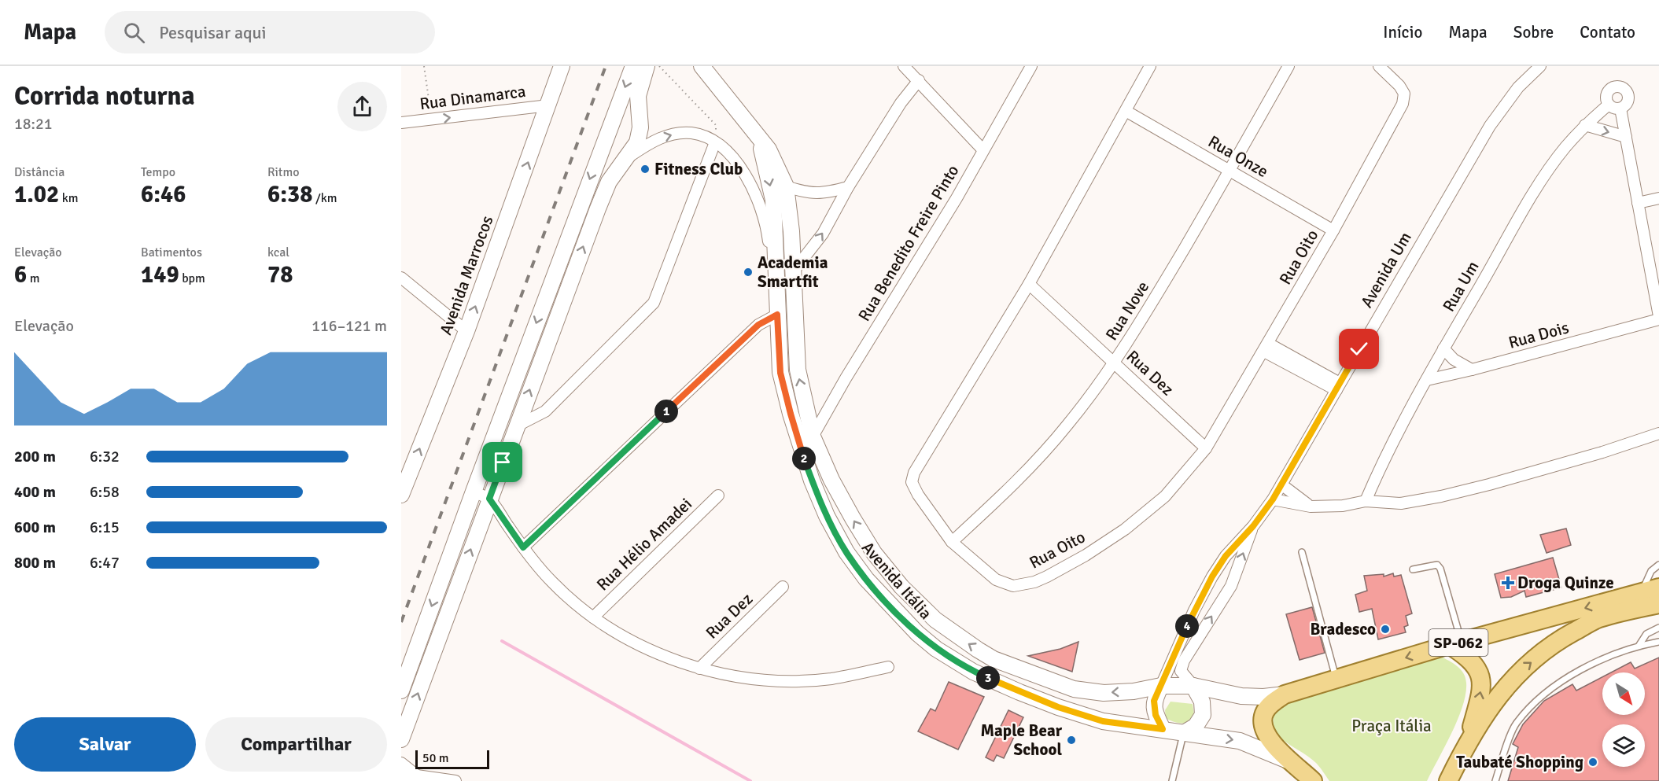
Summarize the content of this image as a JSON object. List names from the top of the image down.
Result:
{
  "streets": {
    "main road": ["Avenida Marrocos", "Avenida Itália", "SP-062"],
    "street": [
      "Rua Dinamarca",
      "Rua Onze",
      "Rua Benedito Freire Pinto",
      "Rua Oito",
      "Avenida Um",
      "Rua Um",
      "Rua Nove",
      "Rua Dois",
      "Rua Dez",
      "Rua Hélio Amadei"
    ]
  },
  "crossings": [
    ["Rua Dinamarca", "Avenida Marrocos"],
    ["Rua Onze", "Rua Oito"],
    ["Rua Onze", "Rua Nove"],
    ["Rua Benedito Freire Pinto", "Avenida Itália"],
    ["Rua Oito", "Rua Nove"],
    ["Rua Oito", "Rua Dez"],
    ["Rua Um", "Rua Dois"],
    ["Rua Nove", "Rua Dez"],
    ["Avenida Itália", "SP-062"]
  ],
  "one_way": ["Rua Dinamarca"],
  "parks": ["Praça Itália"],
  "places": {
    "other": [
      "Fitness Club",
      "Academia Smartfit",
      "Bradesco",
      "Maple Bear School",
      "Taubaté Shopping"
    ],
    "health": ["Droga Quinze"]
  },
  "scale_bar": "50 m",
  "north": "bottom right",
  "page": {
    "header": "Mapa",
    "search": "Pesquisar aqui",
    "nav": [
      "Início",
      "Mapa",
      "Sobre",
      "Contato"
    ],
    "heading": ["Corrida noturna", "18:21"],
    "stats": [
      ["Distância", "1.02 km"],
      ["Tempo", "6:46"],
      ["Ritmo", "6:38 /km"],
      ["Elevação", "6 m"],
      ["Batimentos", "149 bpm"],
      ["kcal", "78"]
    ],
    "chart": ["Elevação", "116–121 m"],
    "pins": [
      "1",
      "2",
      "4",
      "3"
    ],
    "list": [
      {
        "name": "200 m",
        "note": "6:32"
      },
      {
        "name": "400 m",
        "note": "6:58"
      },
      {
        "name": "600 m",
        "note": "6:15"
      },
      {
        "name": "800 m",
        "note": "6:47"
      }
    ],
    "buttons": ["Salvar", "Compartilhar"],
    "scale": "50 m"
  }
}
